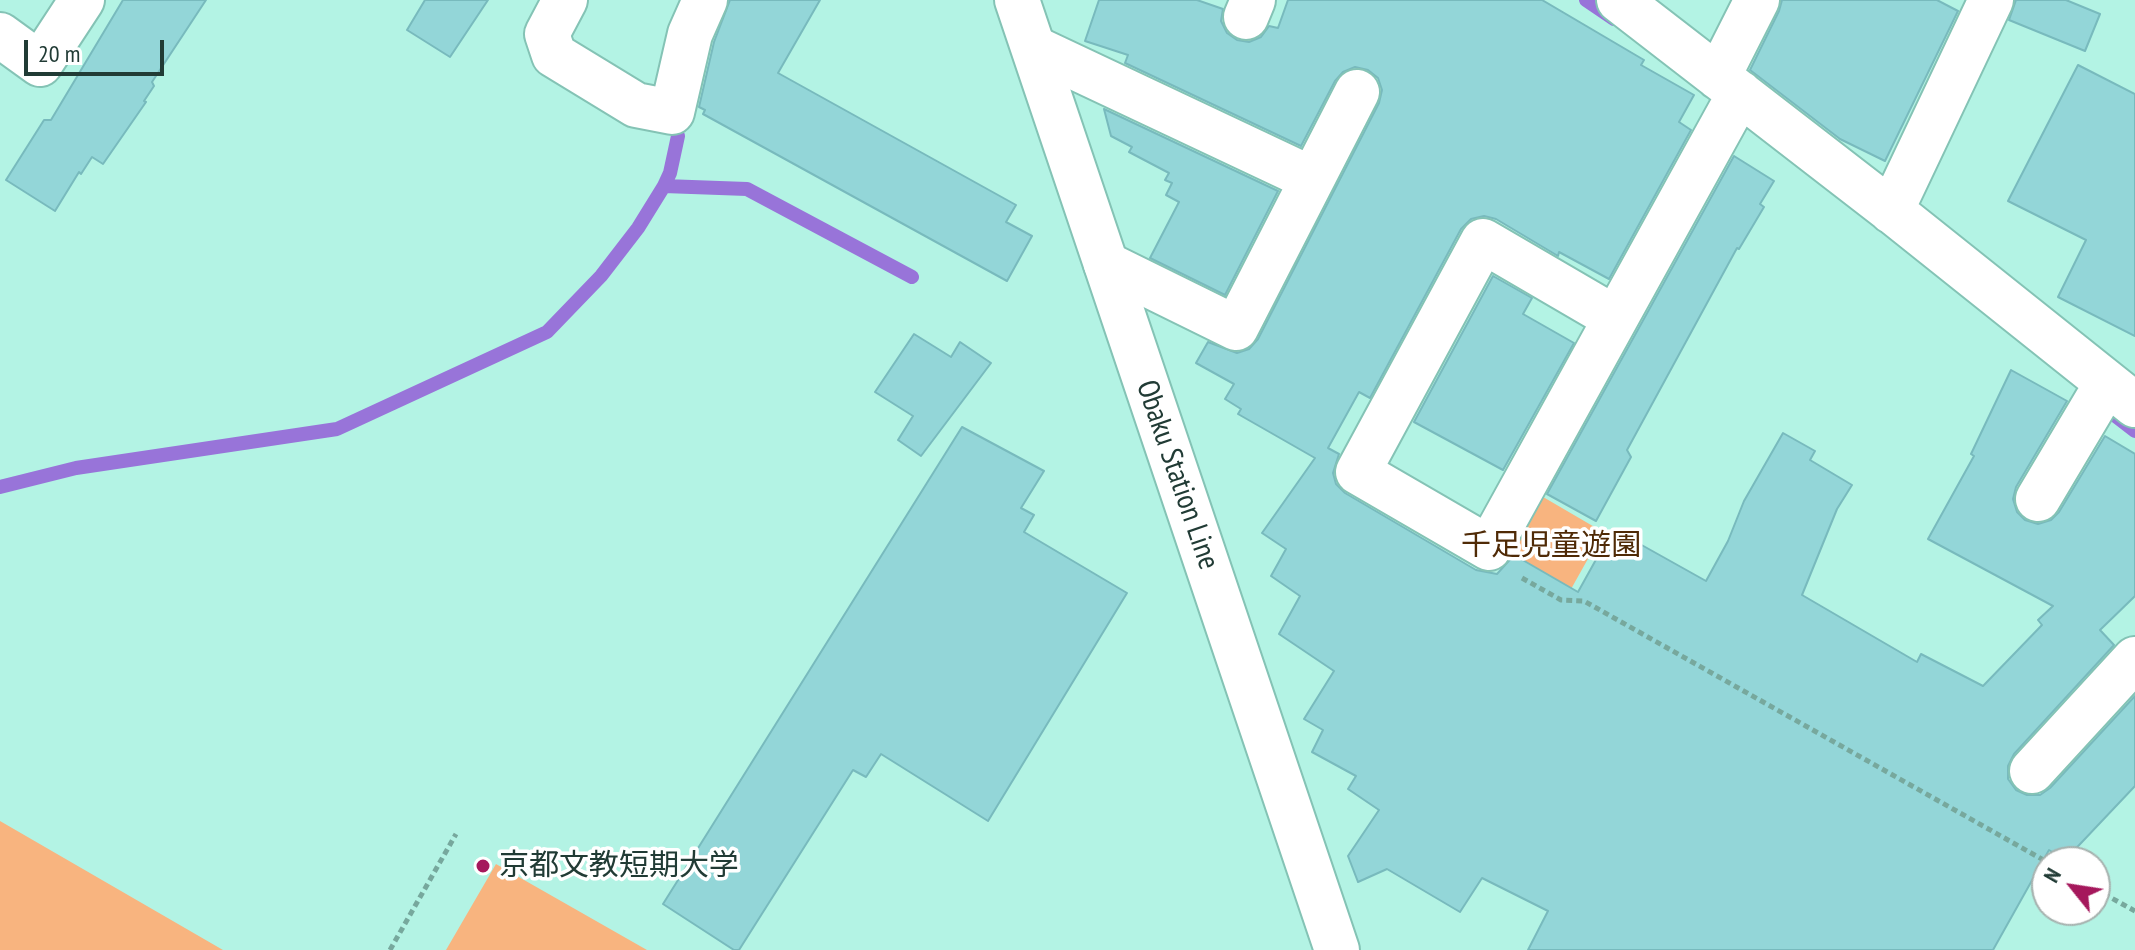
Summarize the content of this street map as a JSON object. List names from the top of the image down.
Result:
{
  "streets": {
    "street": ["Obaku Station Line"]
  },
  "parks": ["千足児童遊園"],
  "places": ["京都文教短期大学"],
  "scale_bar": "20 m",
  "north": "top left"
}
